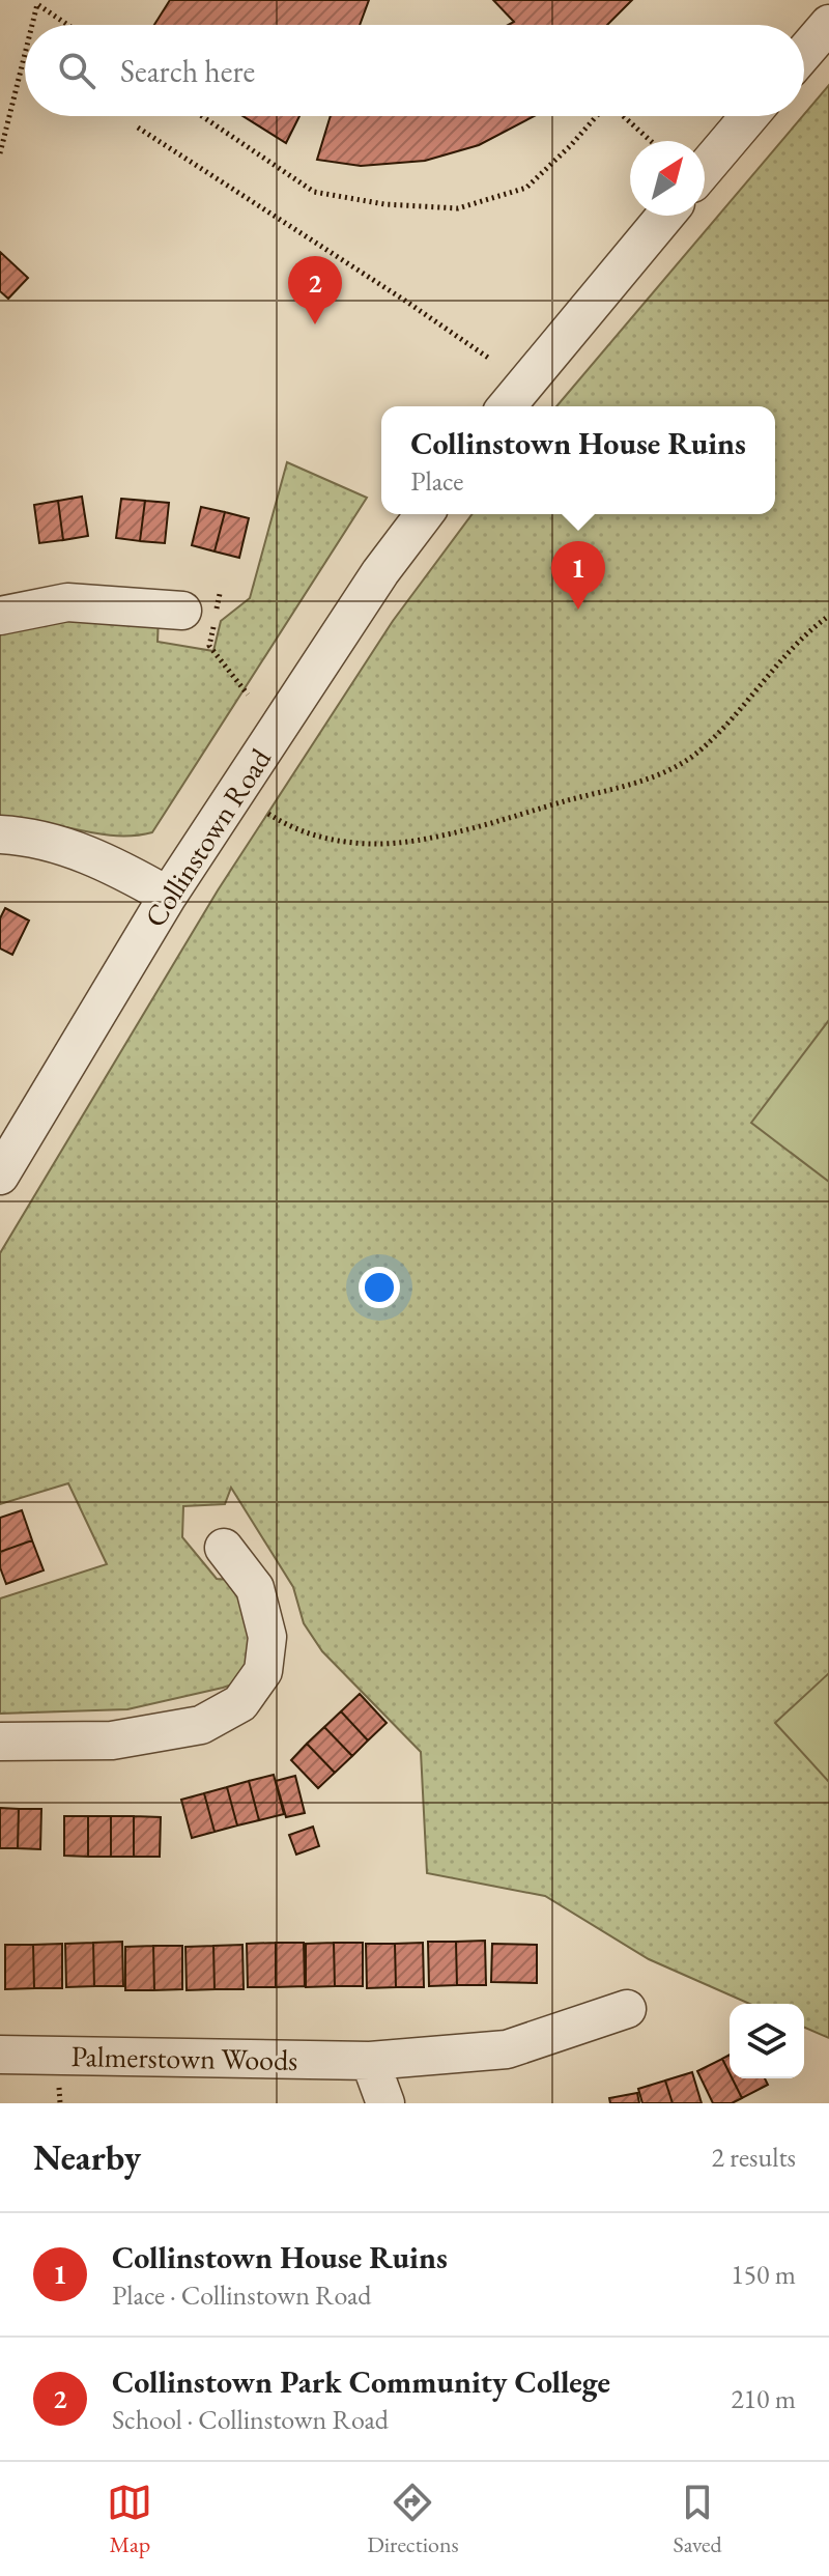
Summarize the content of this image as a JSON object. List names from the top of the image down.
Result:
{
  "streets": {
    "street": ["Collinstown Road", "Palmerstown Woods"]
  },
  "north": "top right",
  "page": {
    "search": "Search here",
    "pins": ["2", "1"],
    "popup": ["Collinstown House Ruins", "Place"],
    "heading": ["Nearby", "2 results"],
    "list": [
      {
        "mark": "1",
        "name": "Collinstown House Ruins",
        "note": "Place · Collinstown Road",
        "value": "150 m"
      },
      {
        "mark": "2",
        "name": "Collinstown Park Community College",
        "note": "School · Collinstown Road",
        "value": "210 m"
      }
    ],
    "nav": ["Map", "Directions", "Saved"]
  }
}
